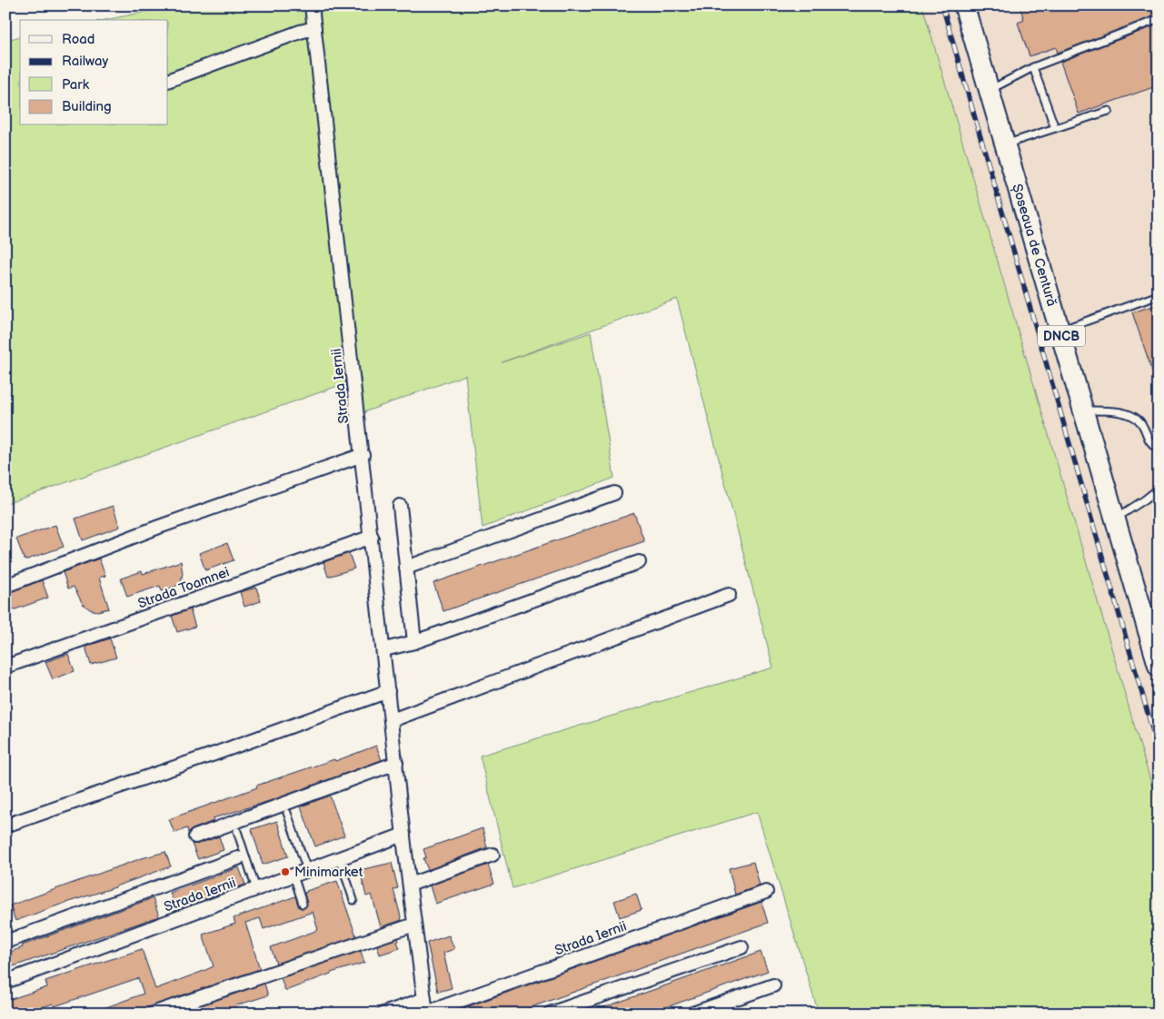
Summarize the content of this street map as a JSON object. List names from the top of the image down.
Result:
{
  "streets": {
    "main road": ["Șoseaua de Centură", "DNCB"],
    "street": ["Strada Iernii", "Strada Toamnei"]
  },
  "crossings": [
    ["Strada Iernii", "Strada Toamnei"]
  ],
  "places": ["Minimarket"],
  "legend": [
    "Road",
    "Railway",
    "Park",
    "Building"
  ]
}
